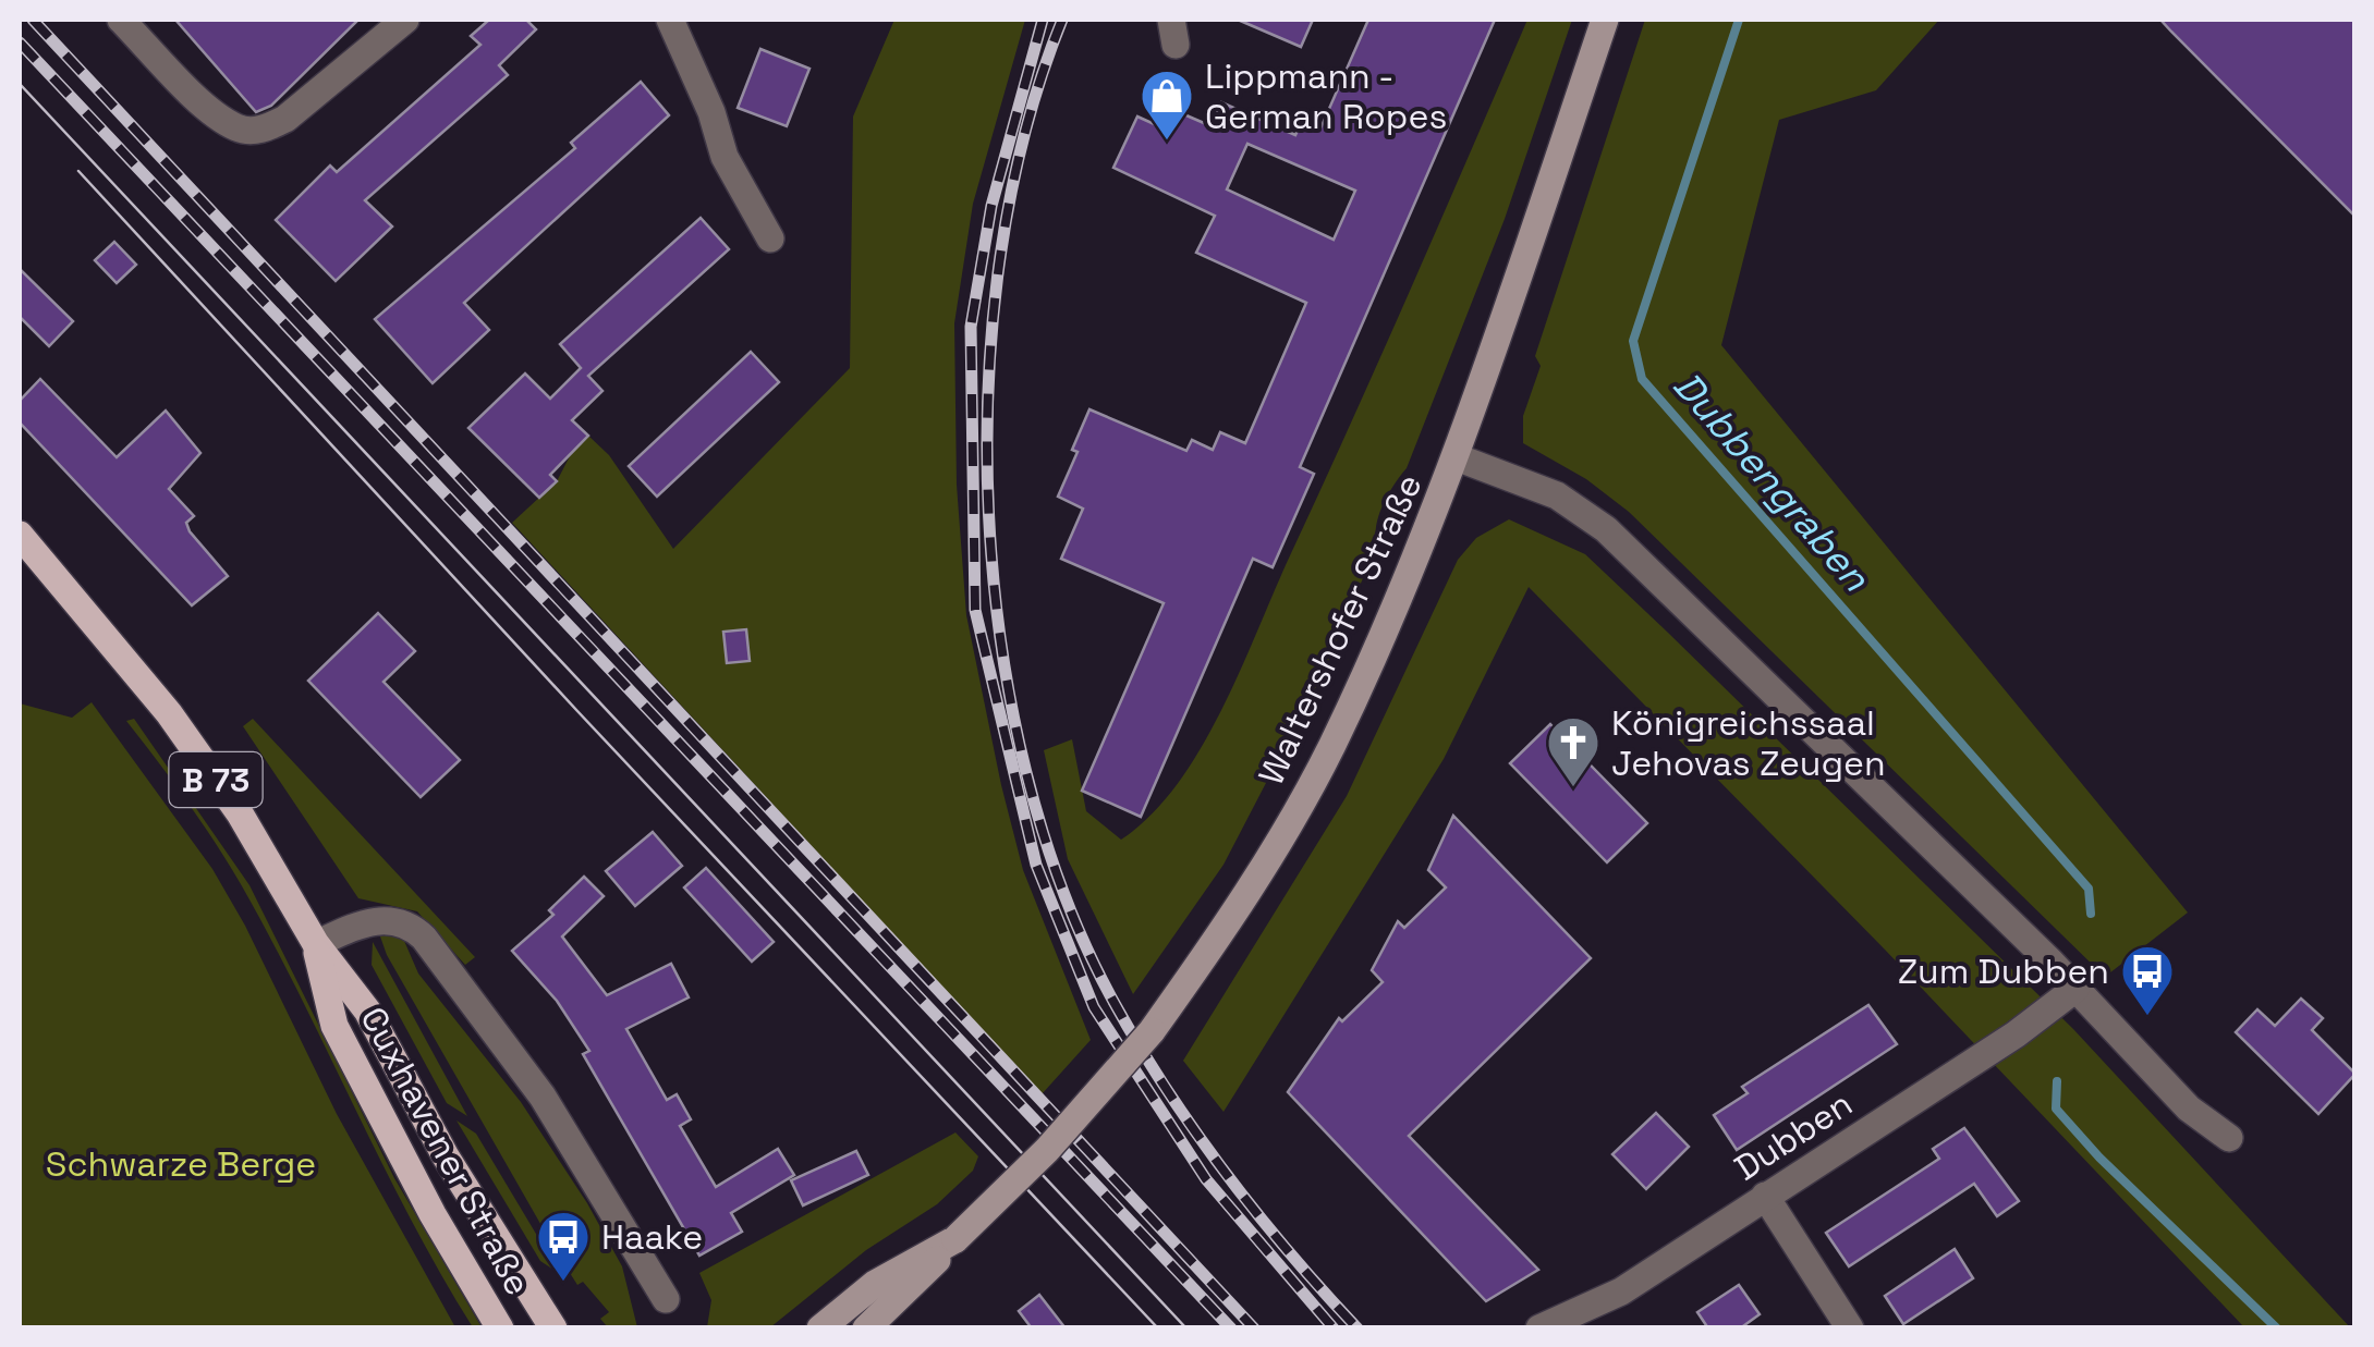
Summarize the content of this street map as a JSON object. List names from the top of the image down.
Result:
{
  "streets": {
    "main road": ["Waltershofer Straße", "B 73", "Cuxhavener Straße"],
    "street": ["Dubben"]
  },
  "water": ["Dubbengraben"],
  "parks": ["Schwarze Berge"],
  "places": {
    "shop": ["Lippmann - German Ropes"],
    "church": ["Königreichssaal Jehovas Zeugen"],
    "bus stop": ["Zum Dubben", "Haake"]
  }
}
